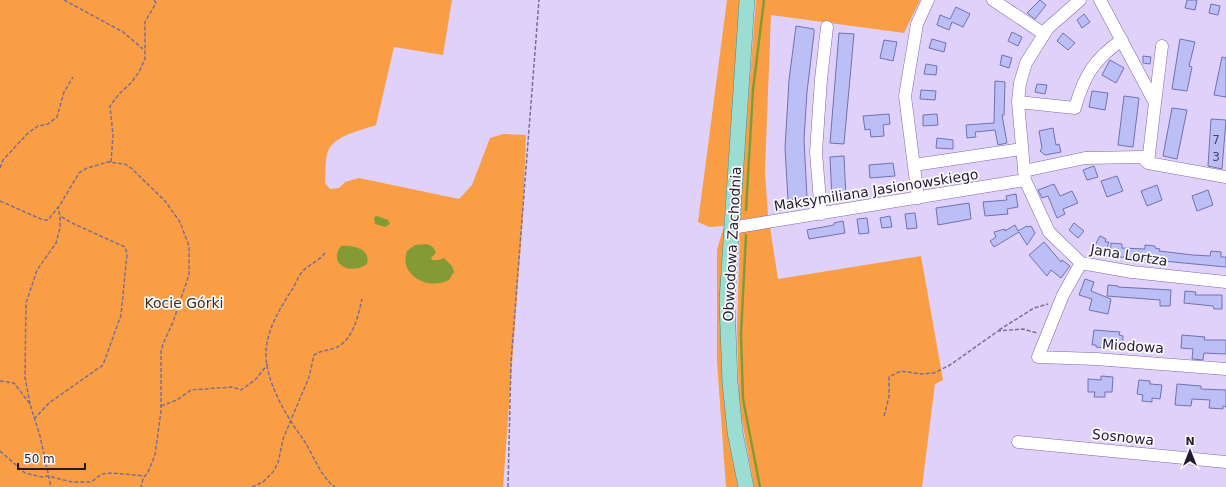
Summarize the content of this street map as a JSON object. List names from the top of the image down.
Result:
{
  "streets": {
    "main road": ["Obwodowa Zachodnia"],
    "street": [
      "Maksymiliana Jasionowskiego",
      "Jana Lortza",
      "Miodowa",
      "Sosnowa"
    ]
  },
  "crossings": [
    ["Maksymiliana Jasionowskiego", "Obwodowa Zachodnia"],
    ["Maksymiliana Jasionowskiego", "Jana Lortza"]
  ],
  "parks": ["Kocie Górki"],
  "house_numbers": ["7", "3"],
  "scale_bar": "50 m",
  "north": "top"
}
